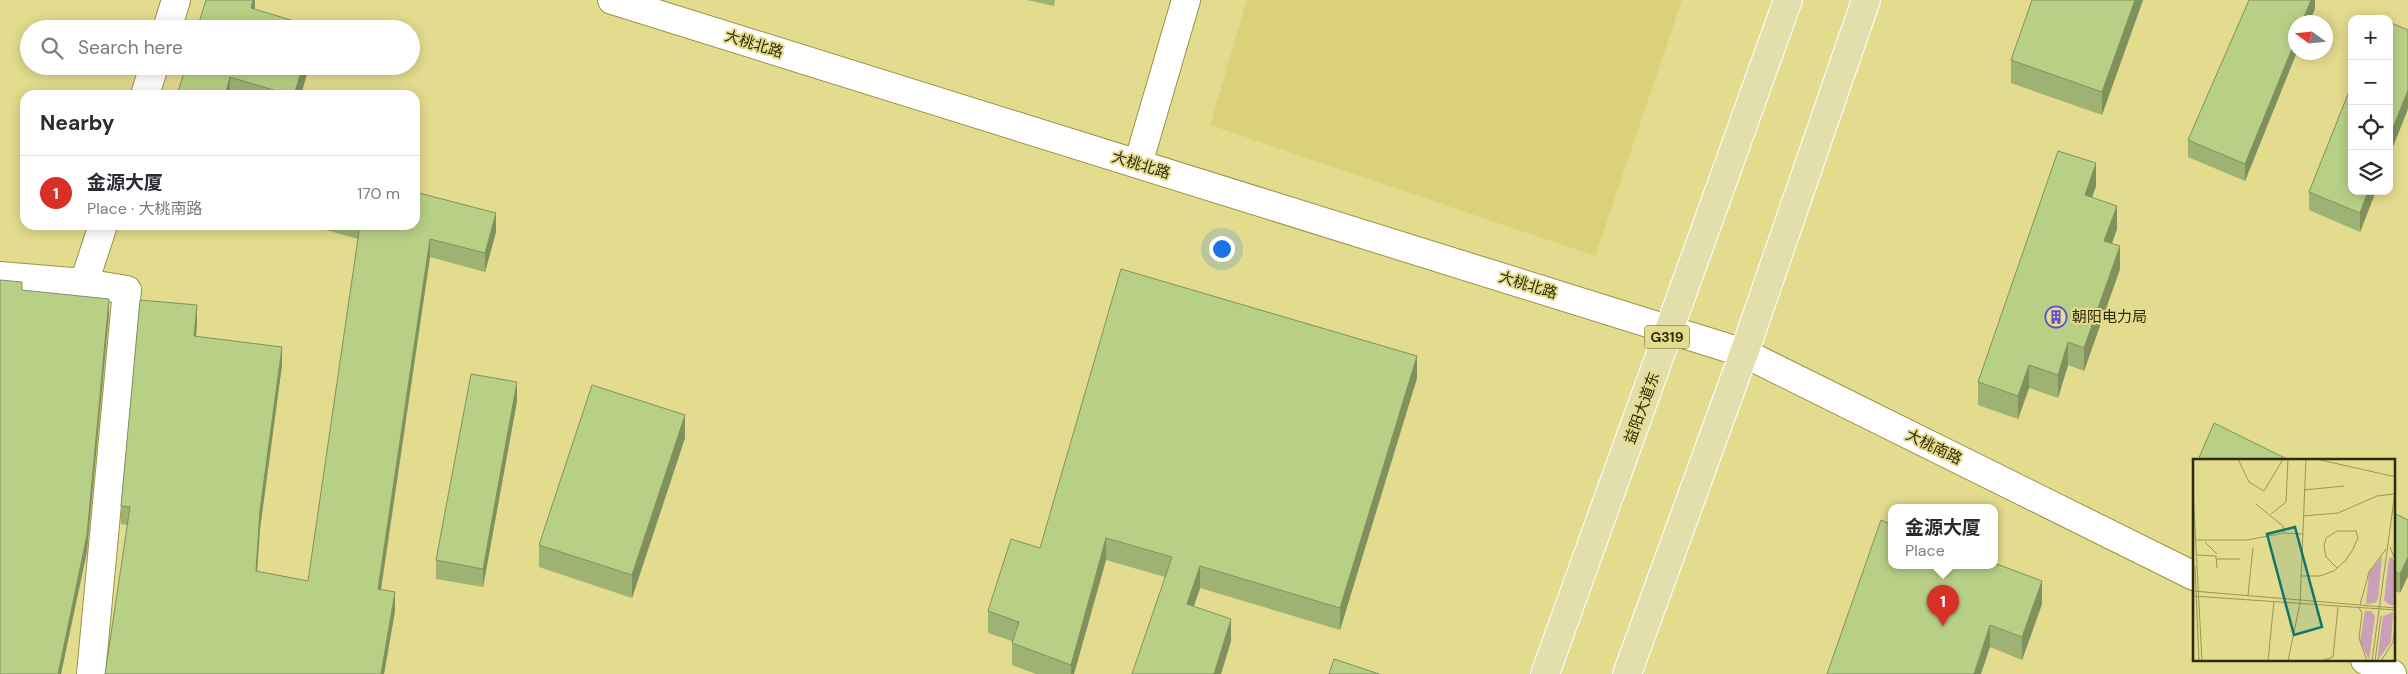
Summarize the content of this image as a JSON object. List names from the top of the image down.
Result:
{
  "streets": {
    "main road": ["G319", "益阳大道东"],
    "street": ["大桃北路", "大桃南路"]
  },
  "crossings": [
    ["大桃北路", "益阳大道东"],
    ["大桃北路", "大桃南路"],
    ["益阳大道东", "大桃南路"]
  ],
  "places": {
    "building": ["朝阳电力局"]
  },
  "north": "left",
  "page": {
    "map_buttons": ["+", "−"],
    "search": "Search here",
    "heading": "Nearby",
    "list": [
      {
        "mark": "1",
        "name": "金源大厦",
        "note": "Place · 大桃南路",
        "value": "170 m"
      }
    ],
    "popup": ["金源大厦", "Place"],
    "pins": "1"
  }
}
